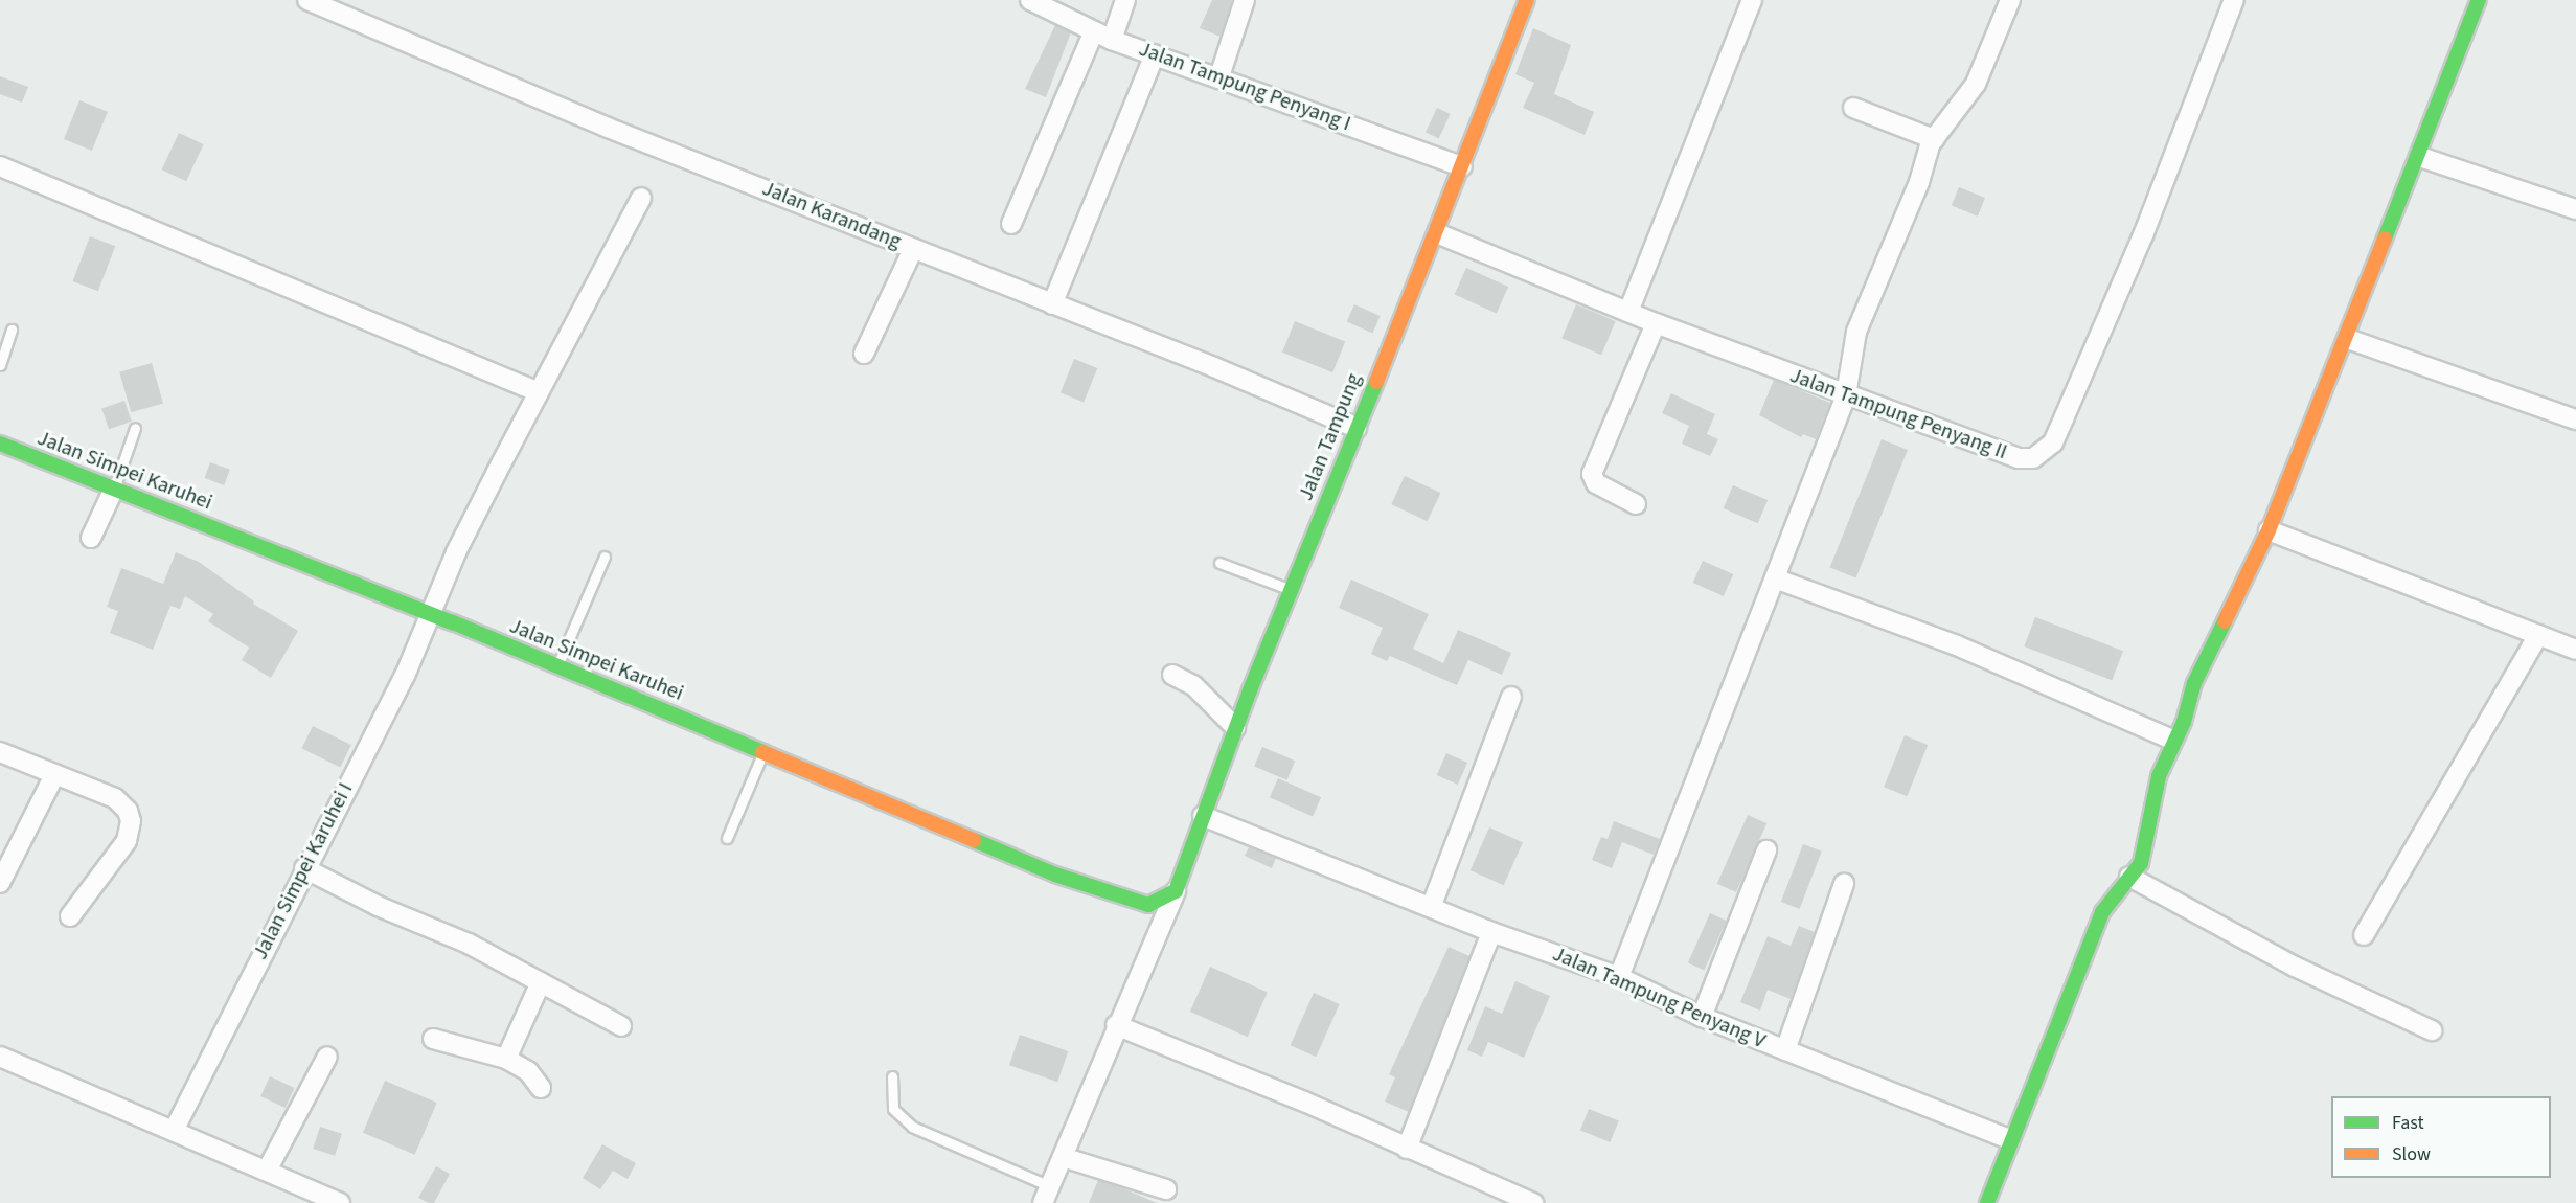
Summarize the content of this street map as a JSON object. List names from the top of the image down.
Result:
{
  "streets": {
    "main road": ["Jalan Tampung", "Jalan Simpei Karuhei"],
    "street": [
      "Jalan Tampung Penyang I",
      "Jalan Karandang",
      "Jalan Tampung Penyang II",
      "Jalan Simpei Karuhei I",
      "Jalan Tampung Penyang V"
    ]
  },
  "crossings": [
    ["Jalan Tampung Penyang I", "Jalan Tampung"],
    ["Jalan Karandang", "Jalan Tampung"],
    ["Jalan Tampung Penyang II", "Jalan Tampung"],
    ["Jalan Tampung", "Jalan Simpei Karuhei"],
    ["Jalan Tampung", "Jalan Tampung Penyang V"],
    ["Jalan Simpei Karuhei", "Jalan Simpei Karuhei I"]
  ],
  "legend": ["Fast", "Slow"]
}
